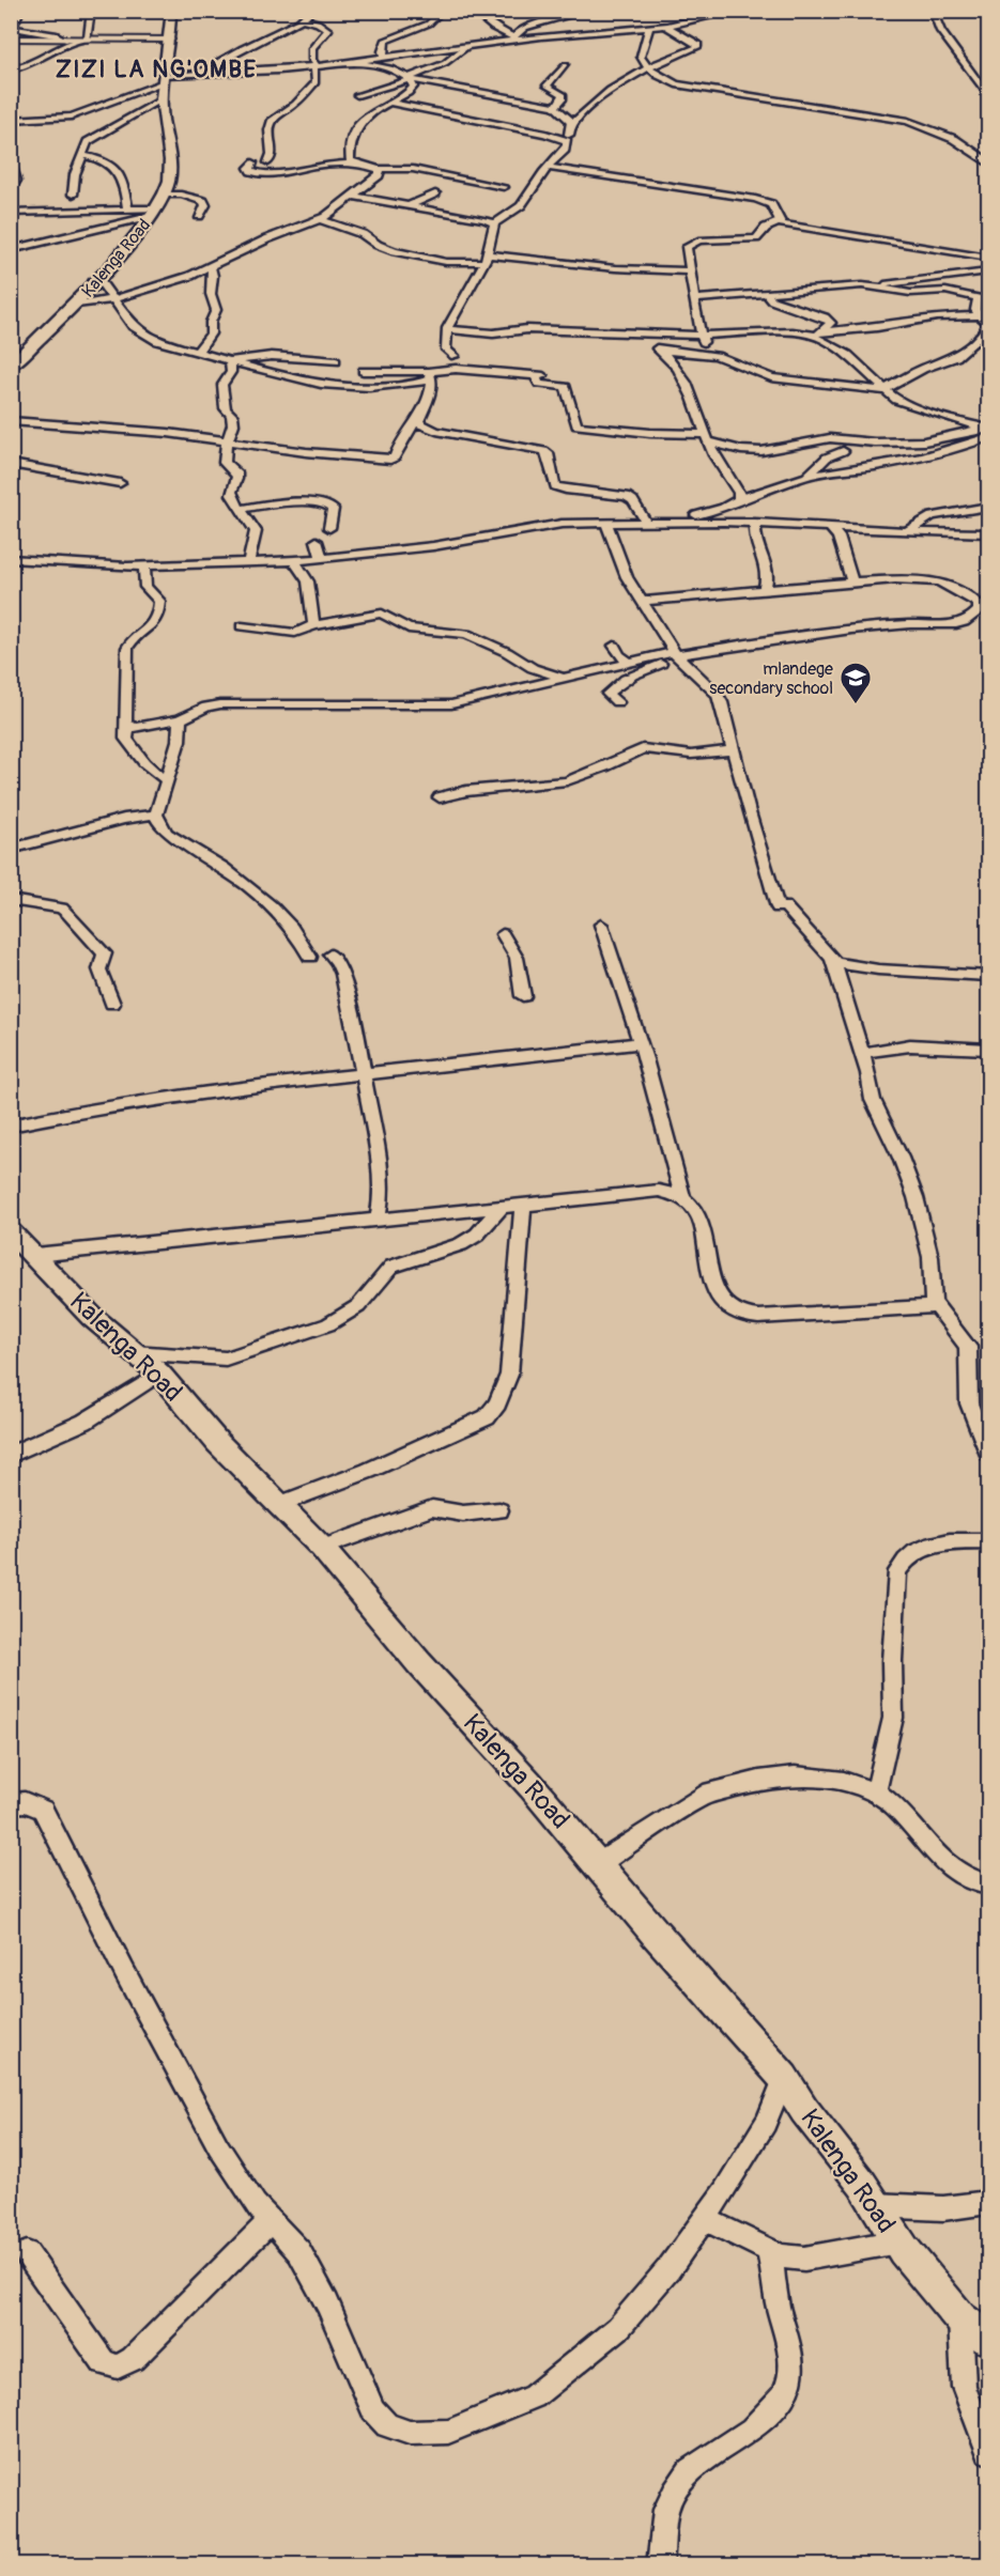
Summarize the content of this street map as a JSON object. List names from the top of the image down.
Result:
{
  "streets": {
    "main road": ["Kalenga Road"]
  },
  "districts": ["ZIZI LA NG'OMBE"],
  "places": {
    "school or university": ["mlandege secondary school"]
  }
}
